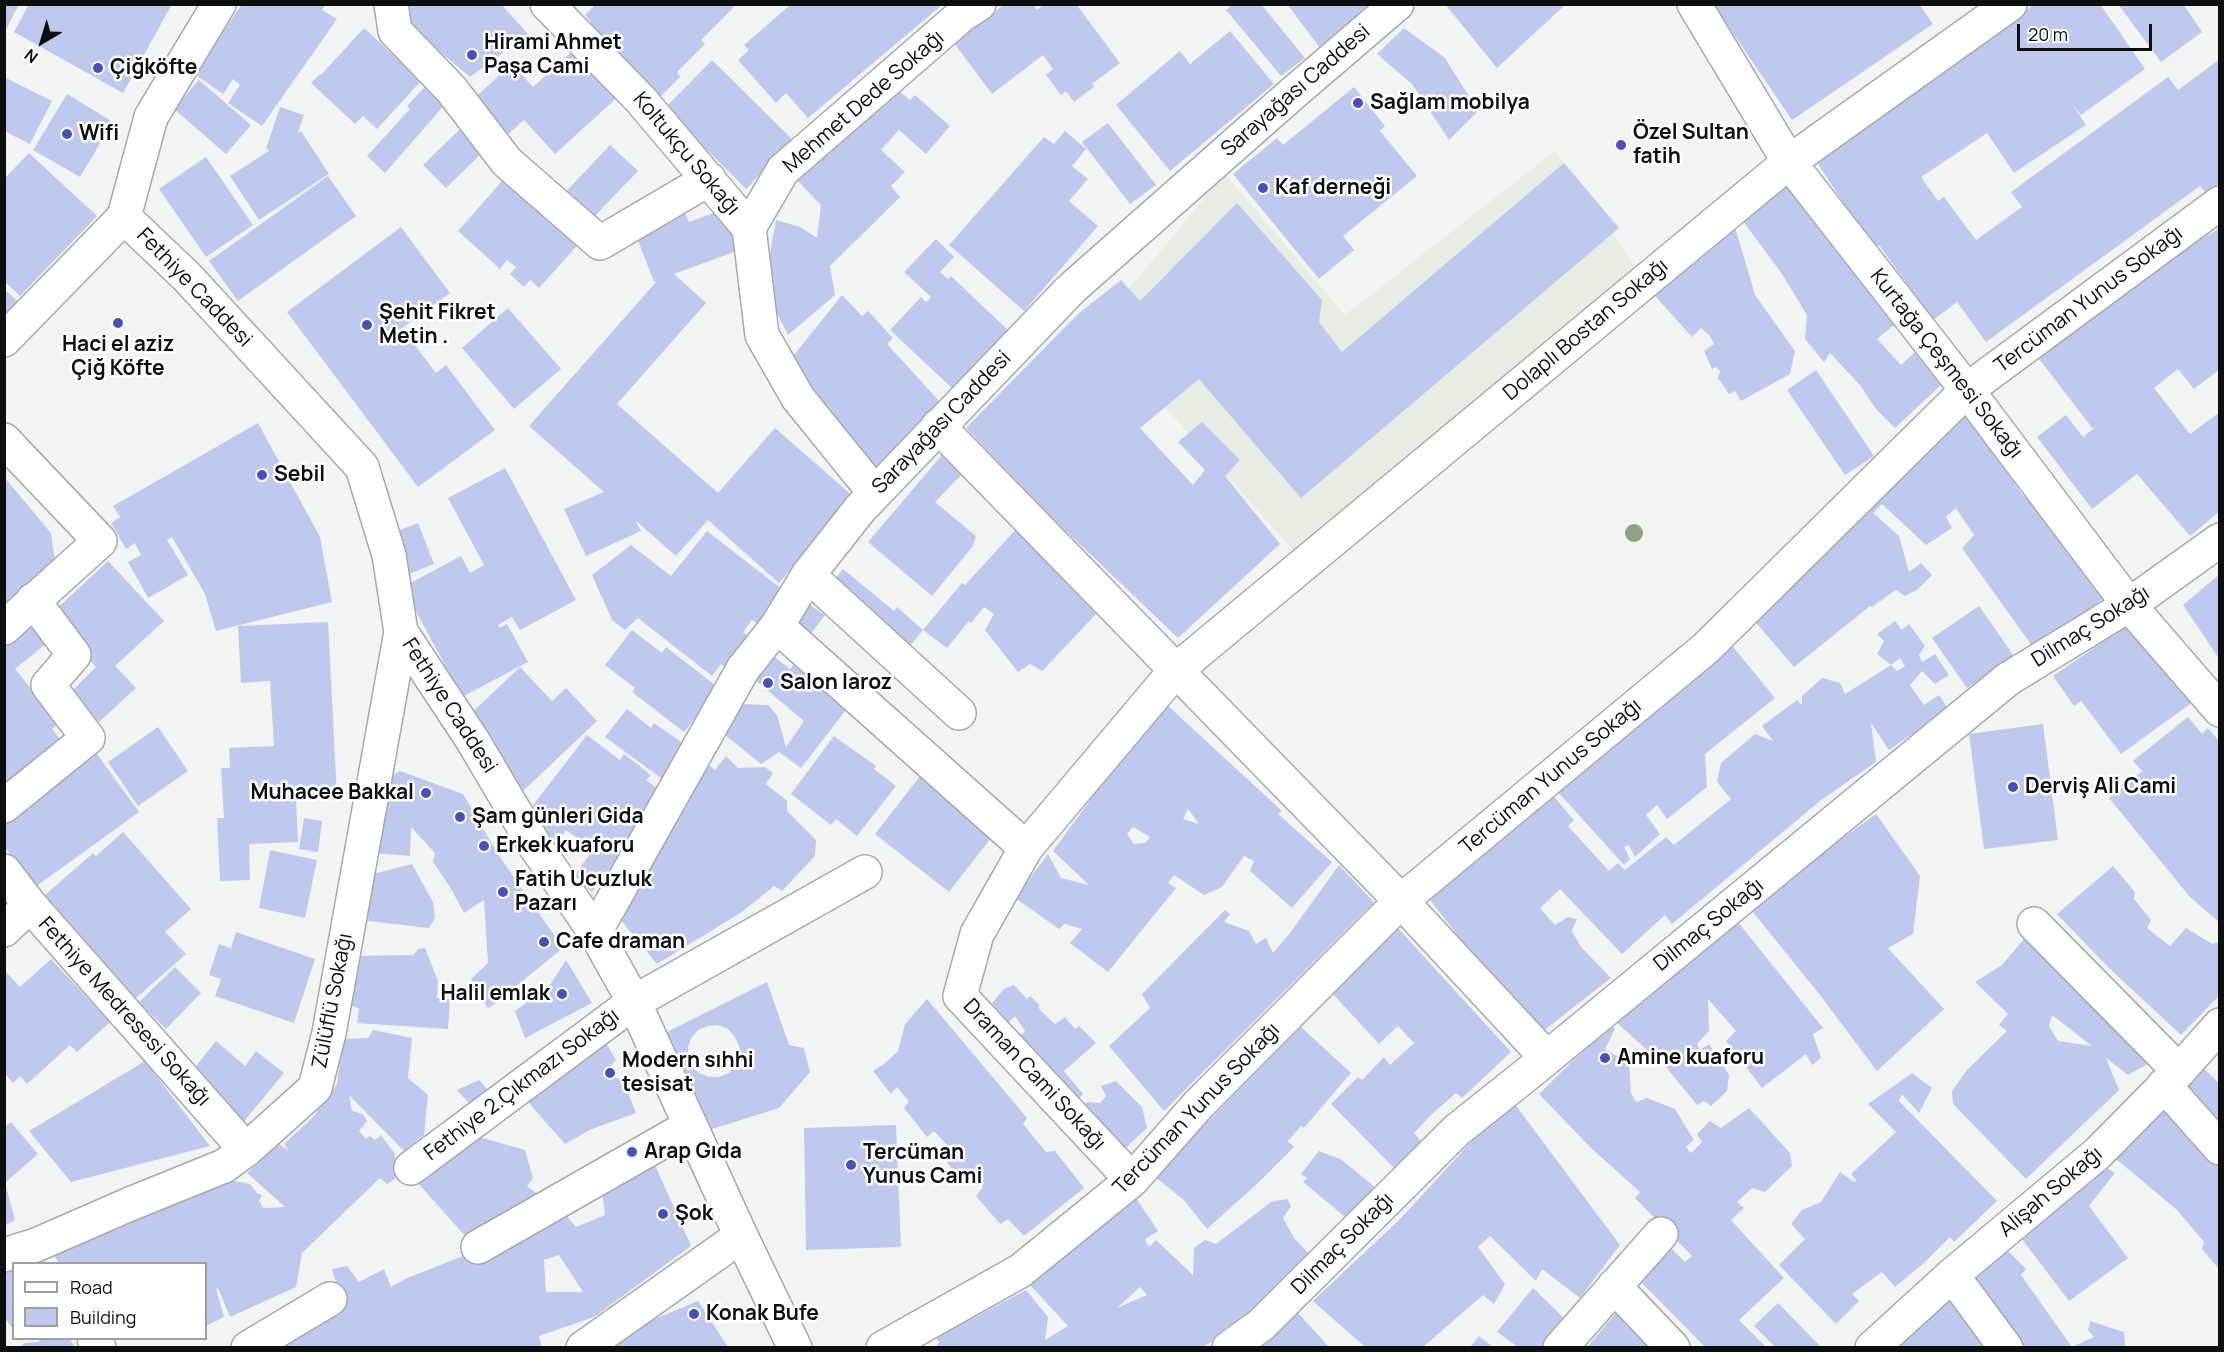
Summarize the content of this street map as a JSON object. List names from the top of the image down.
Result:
{
  "streets": {
    "street": [
      "Sarayağası Caddesi",
      "Mehmet Dede Sokağı",
      "Koltukçu Sokağı",
      "Fethiye Caddesi",
      "Tercüman Yunus Sokağı",
      "Dolaplı Bostan Sokağı",
      "Kurtağa Çeşmesi Sokağı",
      "Dilmaç Sokağı",
      "Zülüflü Sokağı",
      "Fethiye Medresesi Sokağı",
      "Draman Cami Sokağı",
      "Fethiye 2.Çıkmazı Sokağı",
      "Alişah Sokağı"
    ]
  },
  "crossings": [
    ["Sarayağası Caddesi", "Fethiye Caddesi"],
    ["Mehmet Dede Sokağı", "Koltukçu Sokağı"],
    ["Fethiye Caddesi", "Zülüflü Sokağı"],
    ["Fethiye Caddesi", "Fethiye 2.Çıkmazı Sokağı"],
    ["Tercüman Yunus Sokağı", "Kurtağa Çeşmesi Sokağı"],
    ["Tercüman Yunus Sokağı", "Draman Cami Sokağı"],
    ["Dolaplı Bostan Sokağı", "Kurtağa Çeşmesi Sokağı"],
    ["Dolaplı Bostan Sokağı", "Draman Cami Sokağı"],
    ["Kurtağa Çeşmesi Sokağı", "Dilmaç Sokağı"],
    ["Zülüflü Sokağı", "Fethiye Medresesi Sokağı"]
  ],
  "places": [
    "Hirami Ahmet Paşa Cami",
    "Çiğköfte",
    "Sağlam mobilya",
    "Wifi",
    "Özel Sultan fatih",
    "Kaf derneği",
    "Haci el aziz Çiğ Köfte",
    "Şehit Fikret Metin .",
    "Sebil",
    "Salon laroz",
    "Derviş Ali Cami",
    "Muhacee Bakkal",
    "Şam günleri Gida",
    "Erkek kuaforu",
    "Fatih Ucuzluk Pazarı",
    "Cafe draman",
    "Halil emlak",
    "Amine kuaforu",
    "Modern sıhhi tesisat",
    "Arap Gıda",
    "Tercüman Yunus Cami",
    "Şok",
    "Konak Bufe"
  ],
  "legend": ["Road", "Building"],
  "scale_bar": "20 m",
  "north": "bottom left"
}
